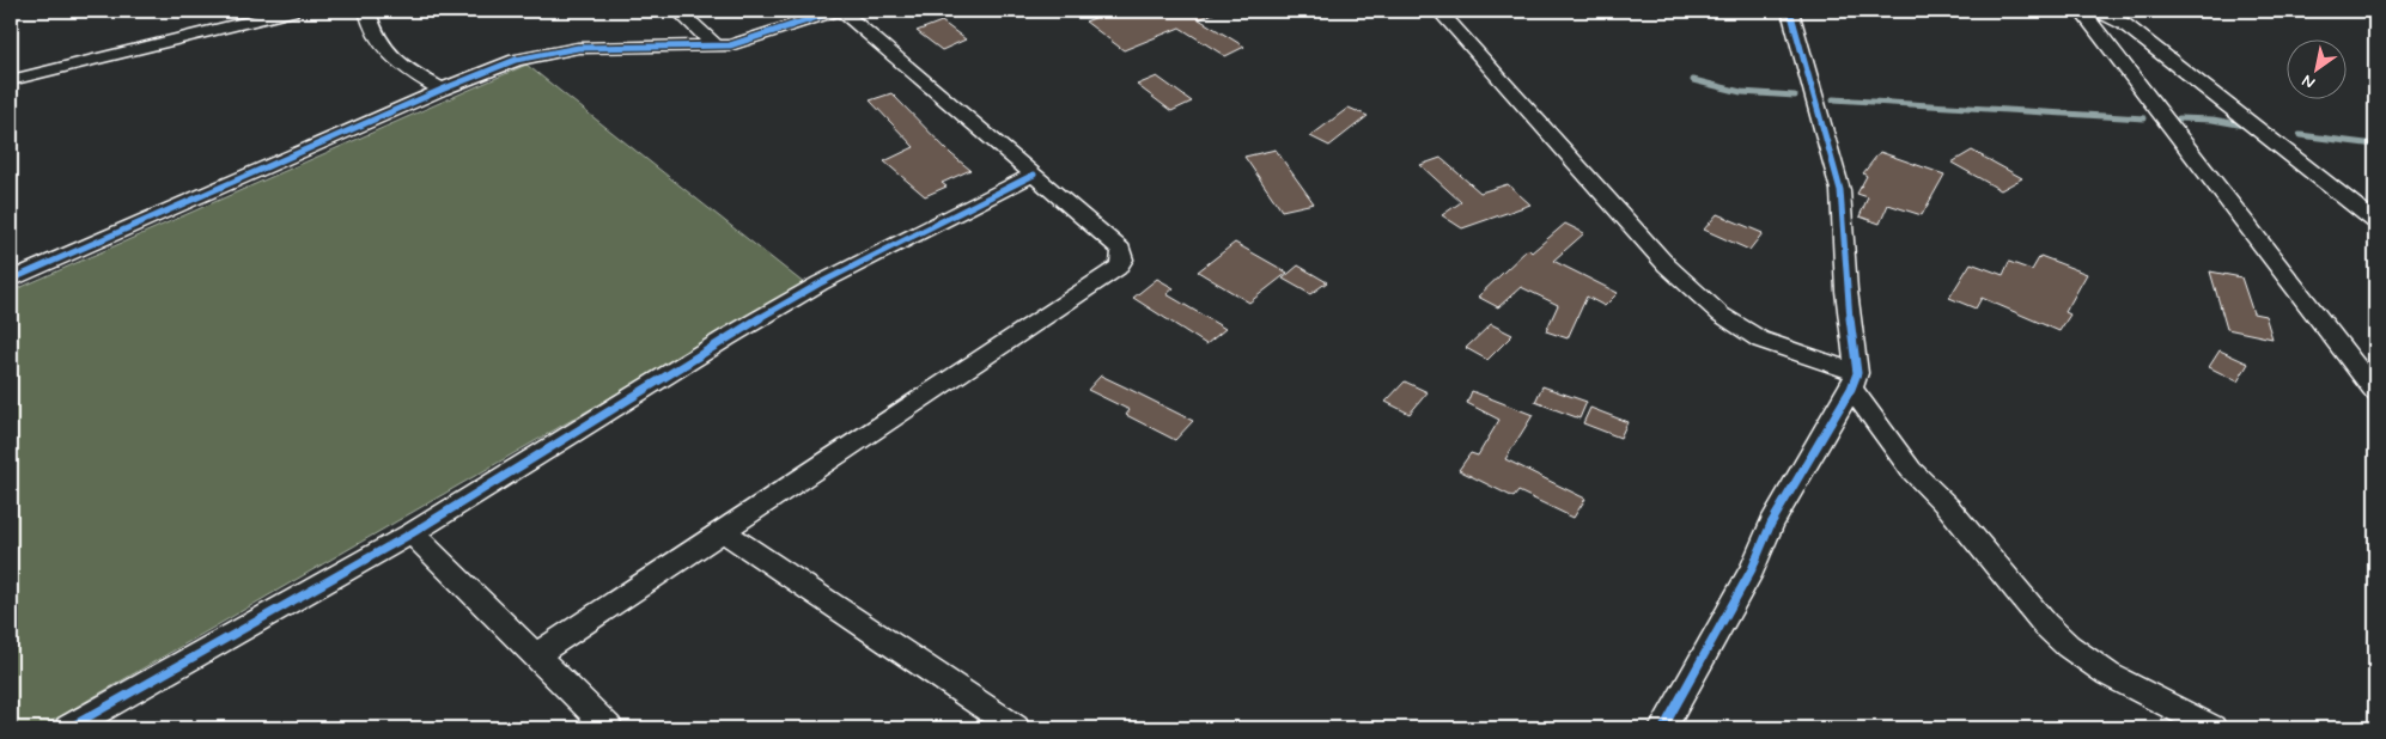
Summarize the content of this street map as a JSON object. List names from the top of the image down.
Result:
{
  "north": "bottom left"
}
